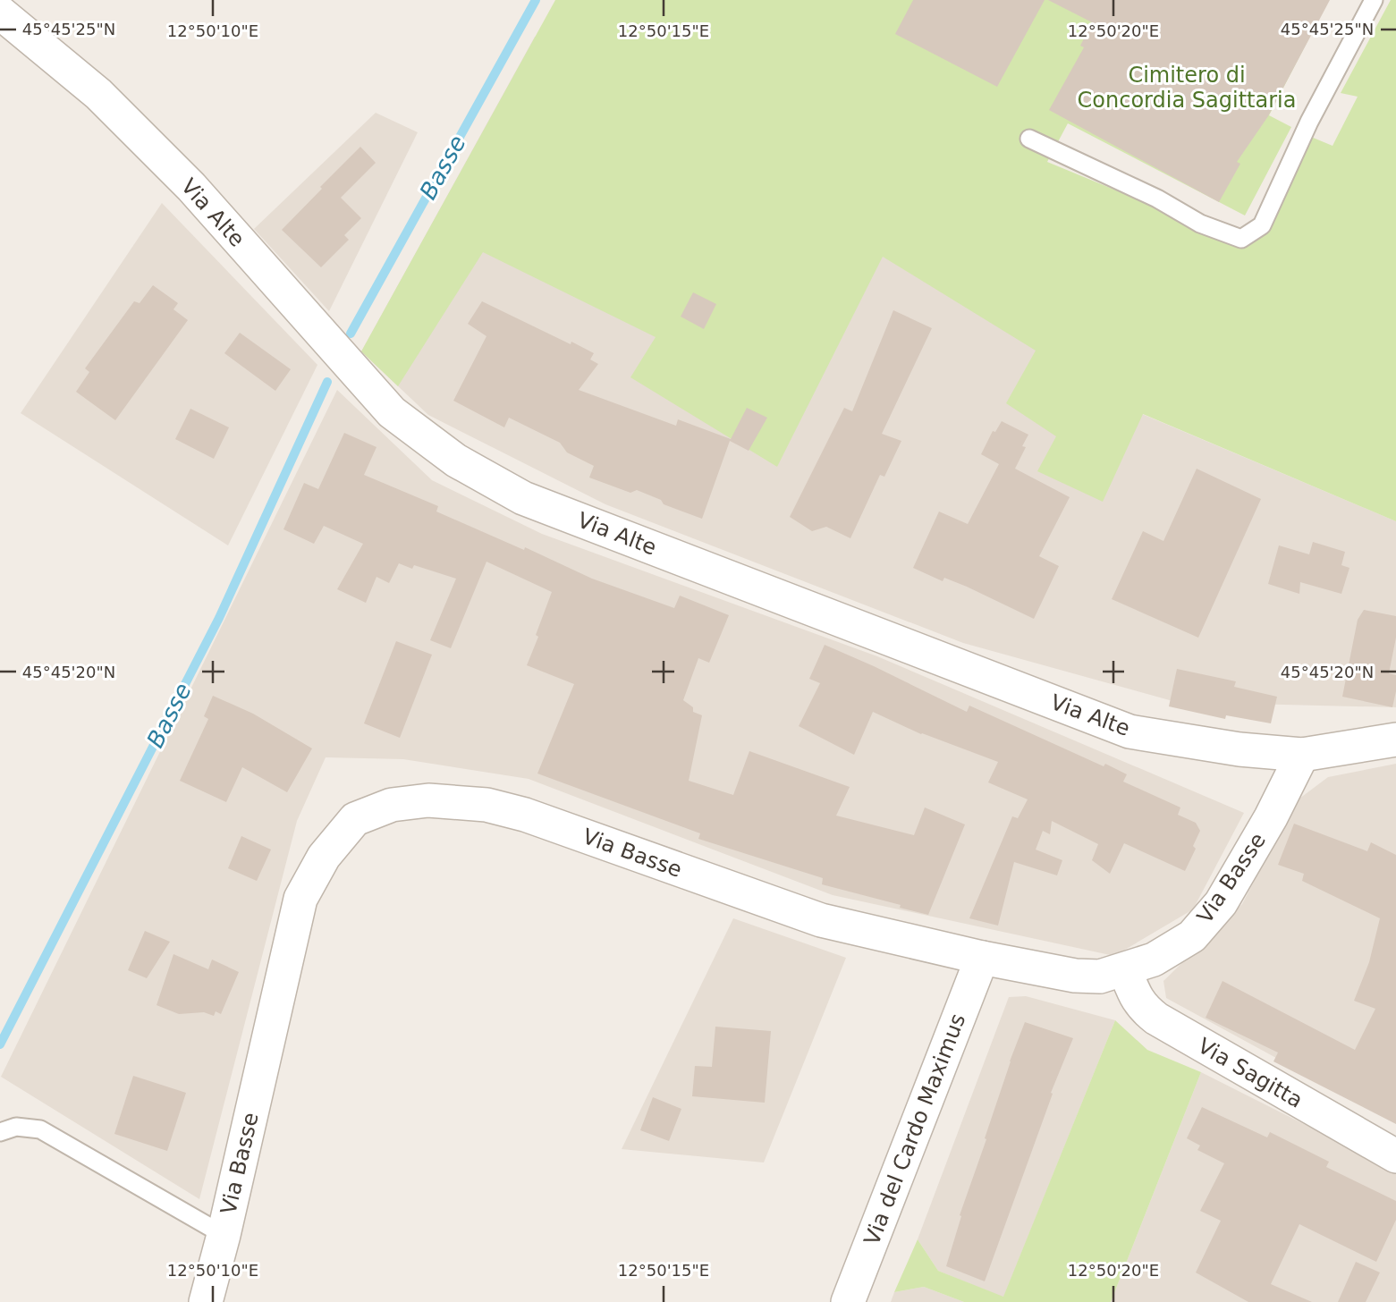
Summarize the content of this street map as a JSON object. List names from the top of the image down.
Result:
{
  "streets": {
    "street": [
      "Via Alte",
      "Via Basse",
      "Via Sagitta",
      "Via del Cardo Maximus"
    ]
  },
  "crossings": [
    ["Via Alte", "Via Basse"],
    ["Via Basse", "Via Sagitta"],
    ["Via Basse", "Via del Cardo Maximus"]
  ],
  "water": ["Basse"],
  "parks": ["Cimitero di Concordia Sagittaria"],
  "coordinates": [
    "45°45'25\"N",
    "12°50'10\"E",
    "12°50'15\"E",
    "12°50'20\"E",
    "45°45'20\"N"
  ]
}
